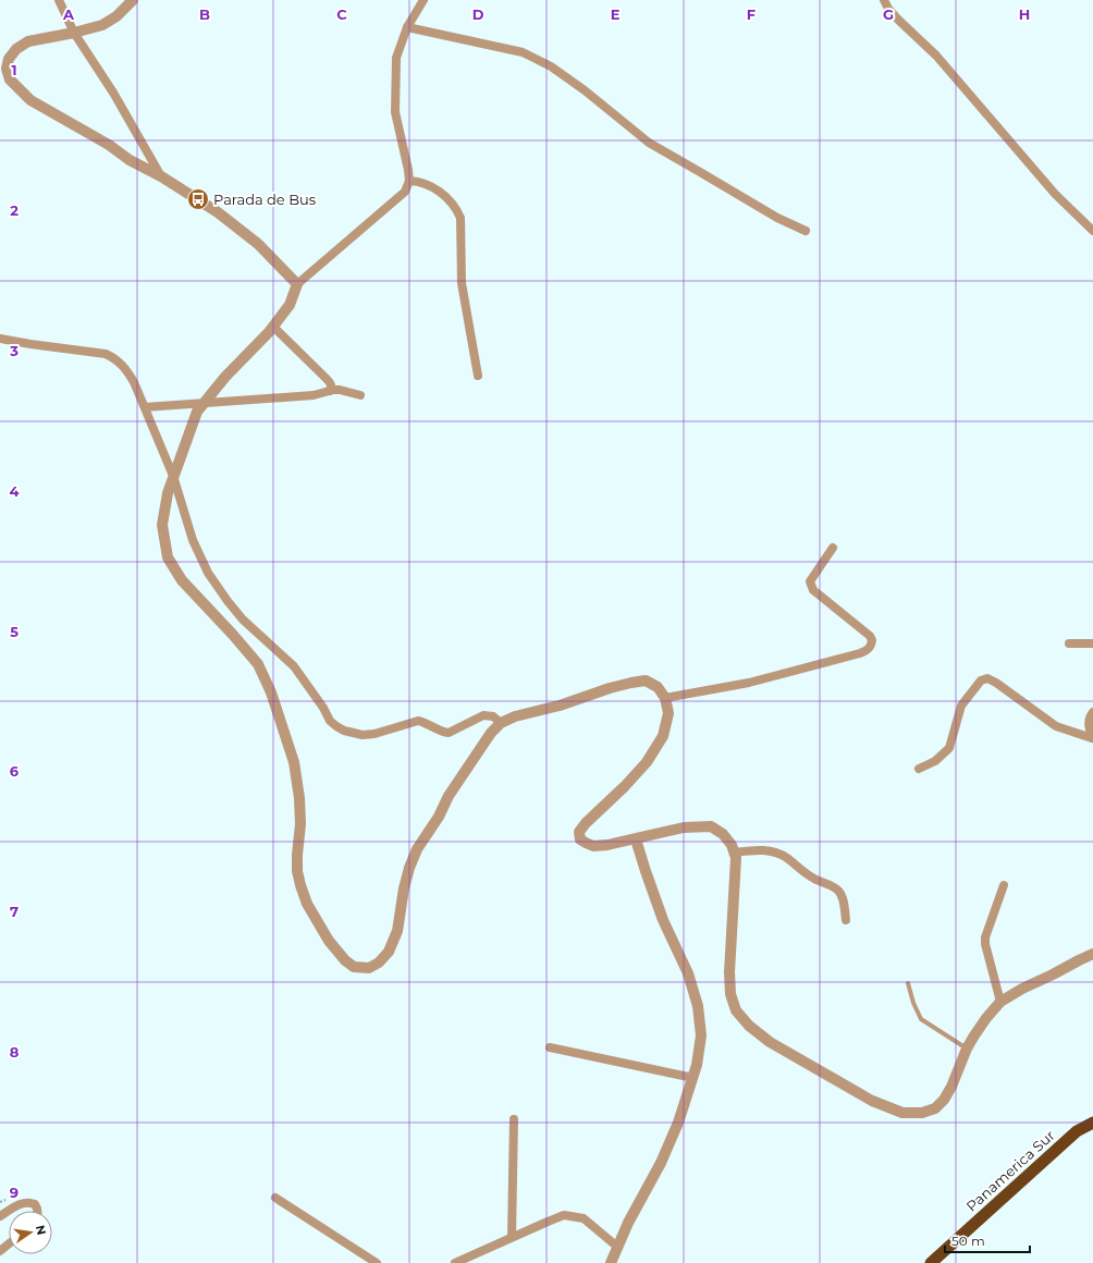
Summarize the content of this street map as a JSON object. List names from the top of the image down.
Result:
{
  "streets": {
    "highway": ["Panamerica Sur"]
  },
  "places": {
    "bus stop": ["Parada de Bus"]
  },
  "scale_bar": "50 m",
  "north": "right",
  "grid": {
    "columns": [
      "A",
      "B",
      "C",
      "D",
      "E",
      "F",
      "G",
      "H"
    ],
    "rows": [
      "1",
      "2",
      "3",
      "4",
      "5",
      "6",
      "7",
      "8",
      "9"
    ]
  }
}
